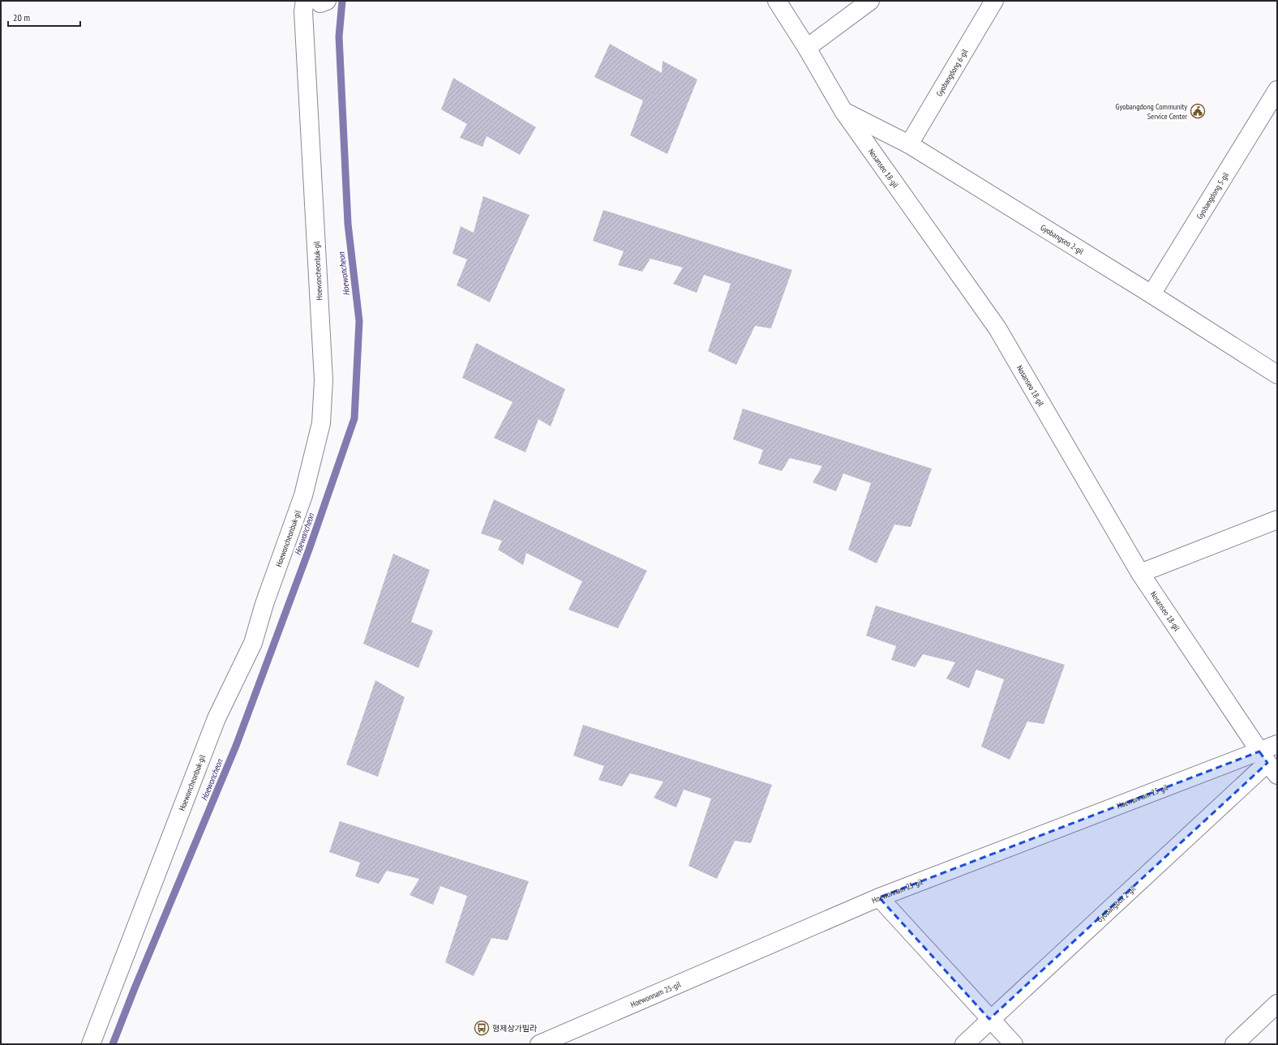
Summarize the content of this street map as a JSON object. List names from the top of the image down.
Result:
{
  "streets": {
    "street": [
      "Gyobangdong 6-gil",
      "Nosanseo 18-gil",
      "Gyobangdong 5-gil",
      "Gyobangseo 2-gil",
      "Hoewoncheonbuk-gil",
      "Hoewonnam 25-gil",
      "Gyobangbuk 2-gil"
    ]
  },
  "crossings": [
    ["Gyobangdong 6-gil", "Gyobangseo 2-gil"],
    ["Nosanseo 18-gil", "Gyobangseo 2-gil"],
    ["Nosanseo 18-gil", "Hoewonnam 25-gil"],
    ["Nosanseo 18-gil", "Gyobangbuk 2-gil"],
    ["Gyobangdong 5-gil", "Gyobangseo 2-gil"],
    ["Hoewonnam 25-gil", "Gyobangbuk 2-gil"]
  ],
  "water": ["Hoewoncheon"],
  "places": {
    "public building": ["Gyobangdong Community Service Center"],
    "bus stop": ["형제상가빌라"]
  },
  "scale_bar": "20 m"
}
